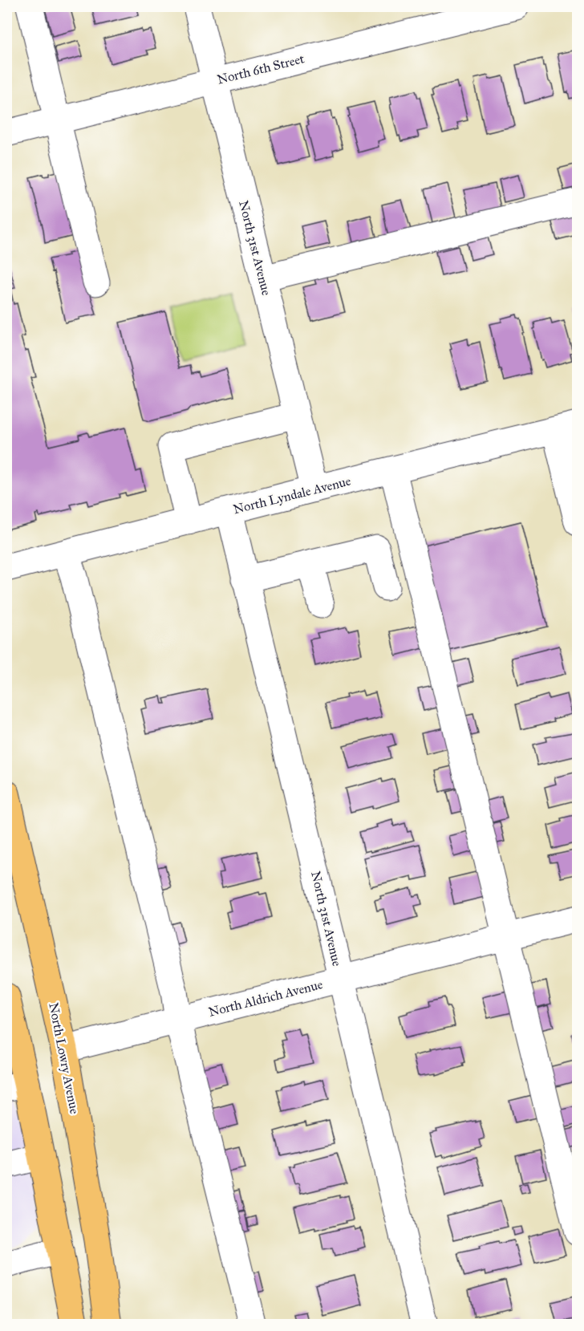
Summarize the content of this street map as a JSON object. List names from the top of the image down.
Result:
{
  "streets": {
    "main road": ["North Lowry Avenue"],
    "street": [
      "North 6th Street",
      "North 31st Avenue",
      "North Lyndale Avenue",
      "North Aldrich Avenue"
    ]
  },
  "crossings": [
    ["North 6th Street", "North 31st Avenue"],
    ["North 31st Avenue", "North Lyndale Avenue"],
    ["North 31st Avenue", "North Aldrich Avenue"],
    ["North Aldrich Avenue", "North Lowry Avenue"]
  ]
}
